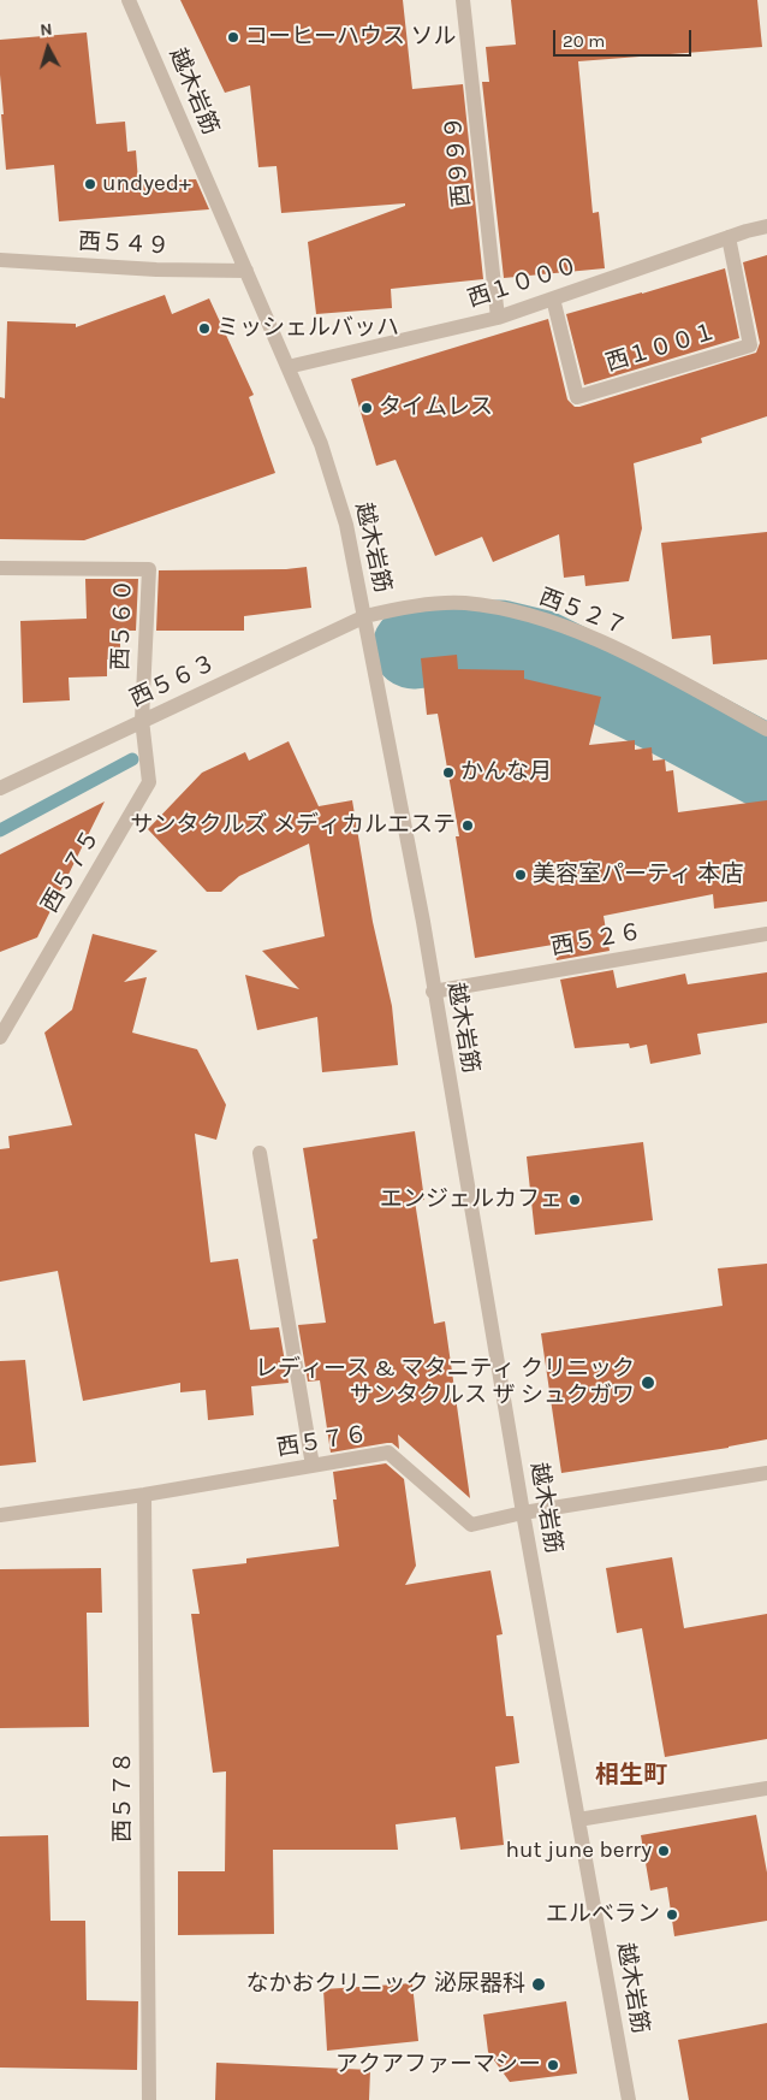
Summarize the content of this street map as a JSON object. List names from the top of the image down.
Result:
{
  "streets": {
    "street": [
      "越木岩筋",
      "西９９９",
      "西５４９",
      "西１０００",
      "西１００１",
      "西５２７",
      "西５６０",
      "西５６３",
      "西５７５",
      "西５２６",
      "西５７６",
      "西５７８"
    ]
  },
  "crossings": [
    ["越木岩筋", "西５４９"],
    ["越木岩筋", "西１０００"],
    ["越木岩筋", "西５２７"],
    ["越木岩筋", "西５６３"],
    ["越木岩筋", "西５２６"],
    ["越木岩筋", "西５７６"],
    ["西９９９", "西１０００"],
    ["西１０００", "西１００１"],
    ["西５２７", "西５６３"],
    ["西５６０", "西５６３"],
    ["西５６０", "西５７５"],
    ["西５６３", "西５７５"],
    ["西５７６", "西５７８"]
  ],
  "districts": ["相生町"],
  "places": [
    "コーヒーハウス ソル",
    "undyed+",
    "ミッシェルバッハ",
    "タイムレス",
    "かんな月",
    "サンタクルズ メディカルエステ",
    "美容室パーティ 本店",
    "エンジェルカフェ",
    "レディース & マタニティ クリニック サンタクルス ザ シュクガワ",
    "hut june berry",
    "エルベラン",
    "なかおクリニック 泌尿器科",
    "アクアファーマシー"
  ],
  "scale_bar": "20 m",
  "north": "top"
}
